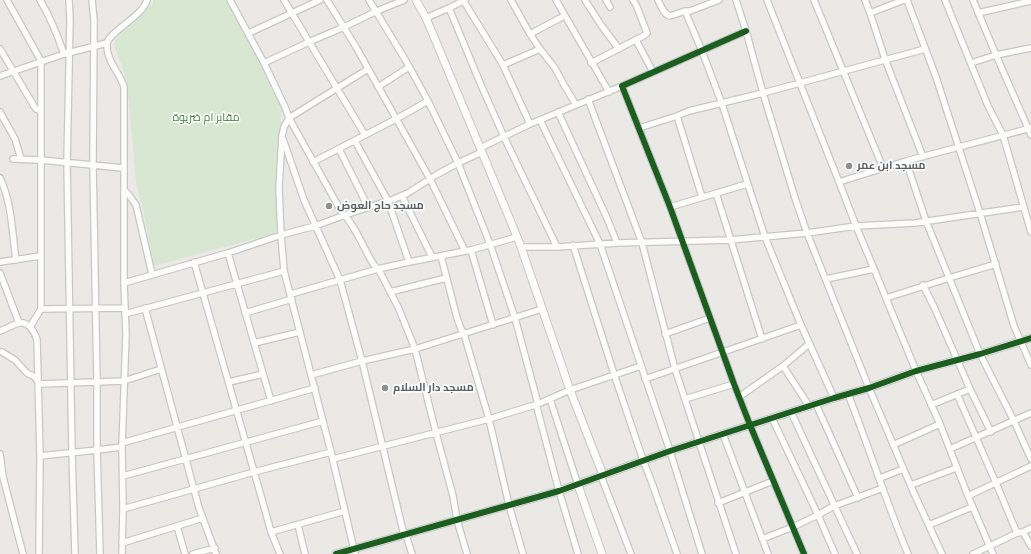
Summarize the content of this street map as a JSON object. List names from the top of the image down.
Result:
{
  "parks": ["مقابر ام ضريوة"],
  "places": ["مسجد ابن عمر", "مسجد حاج العوض", "مسجد دار السلام"]
}
